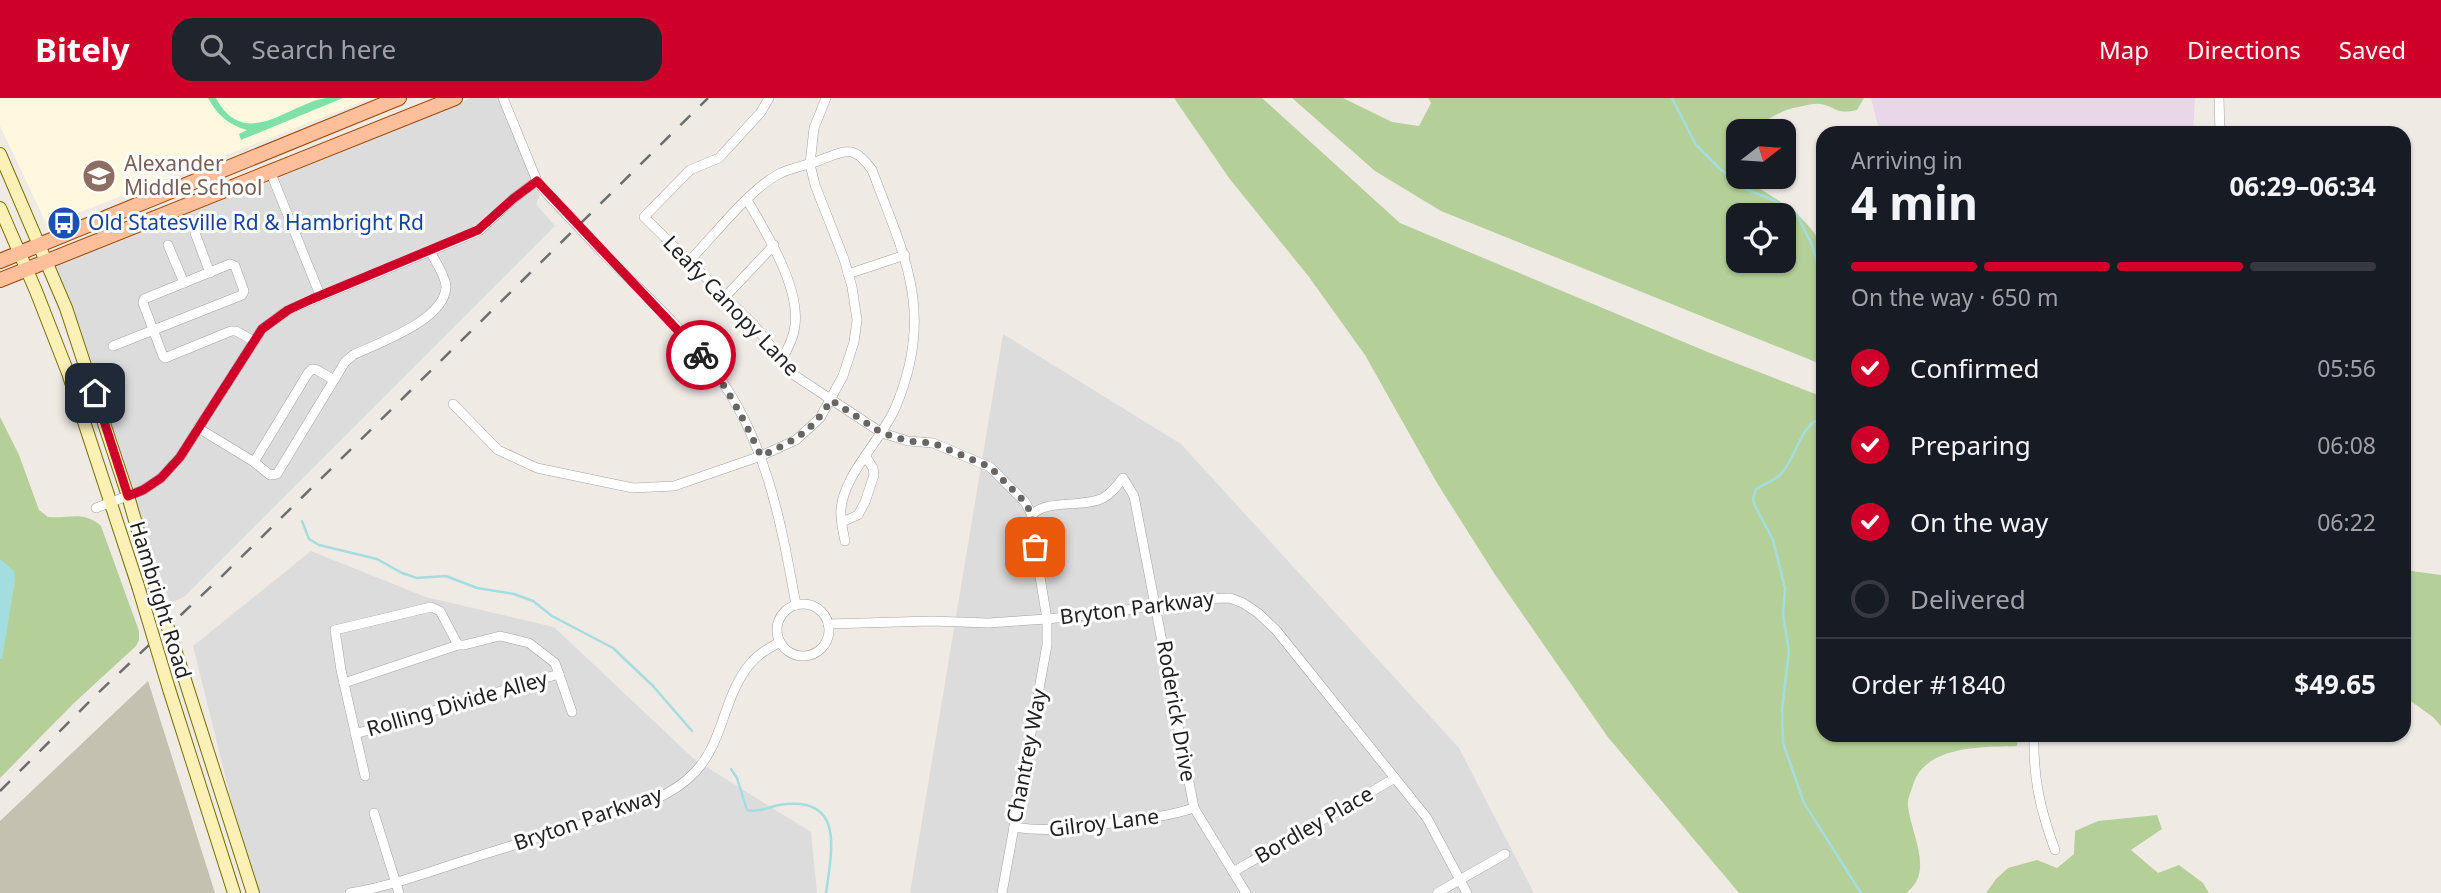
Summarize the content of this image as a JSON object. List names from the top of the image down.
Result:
{
  "streets": {
    "street": [
      "Leafy Canopy Lane",
      "Hambright Road",
      "Bryton Parkway",
      "Rolling Divide Alley",
      "Roderick Drive",
      "Chantrey Way",
      "Gilroy Lane",
      "Bordley Place"
    ]
  },
  "crossings": [
    ["Leafy Canopy Lane", "Roderick Drive"],
    ["Leafy Canopy Lane", "Chantrey Way"],
    ["Bryton Parkway", "Roderick Drive"],
    ["Bryton Parkway", "Chantrey Way"],
    ["Bryton Parkway", "Bordley Place"],
    ["Roderick Drive", "Chantrey Way"],
    ["Roderick Drive", "Gilroy Lane"],
    ["Roderick Drive", "Bordley Place"],
    ["Chantrey Way", "Gilroy Lane"]
  ],
  "places": {
    "school or university": ["Alexander Middle School"],
    "bus stop": ["Old Statesville Rd & Hambright Rd"]
  },
  "north": "right",
  "page": {
    "header": "Bitely",
    "search": "Search here",
    "nav": ["Map", "Directions", "Saved"],
    "heading": ["4 min", "Arriving in", "06:29–06:34"],
    "panel": ["Order #1840", "$49.65"],
    "bar": "On the way · 650 m",
    "list": [
      ["Confirmed", "05:56"],
      ["Preparing", "06:08"],
      ["On the way", "06:22"],
      "Delivered"
    ]
  }
}
